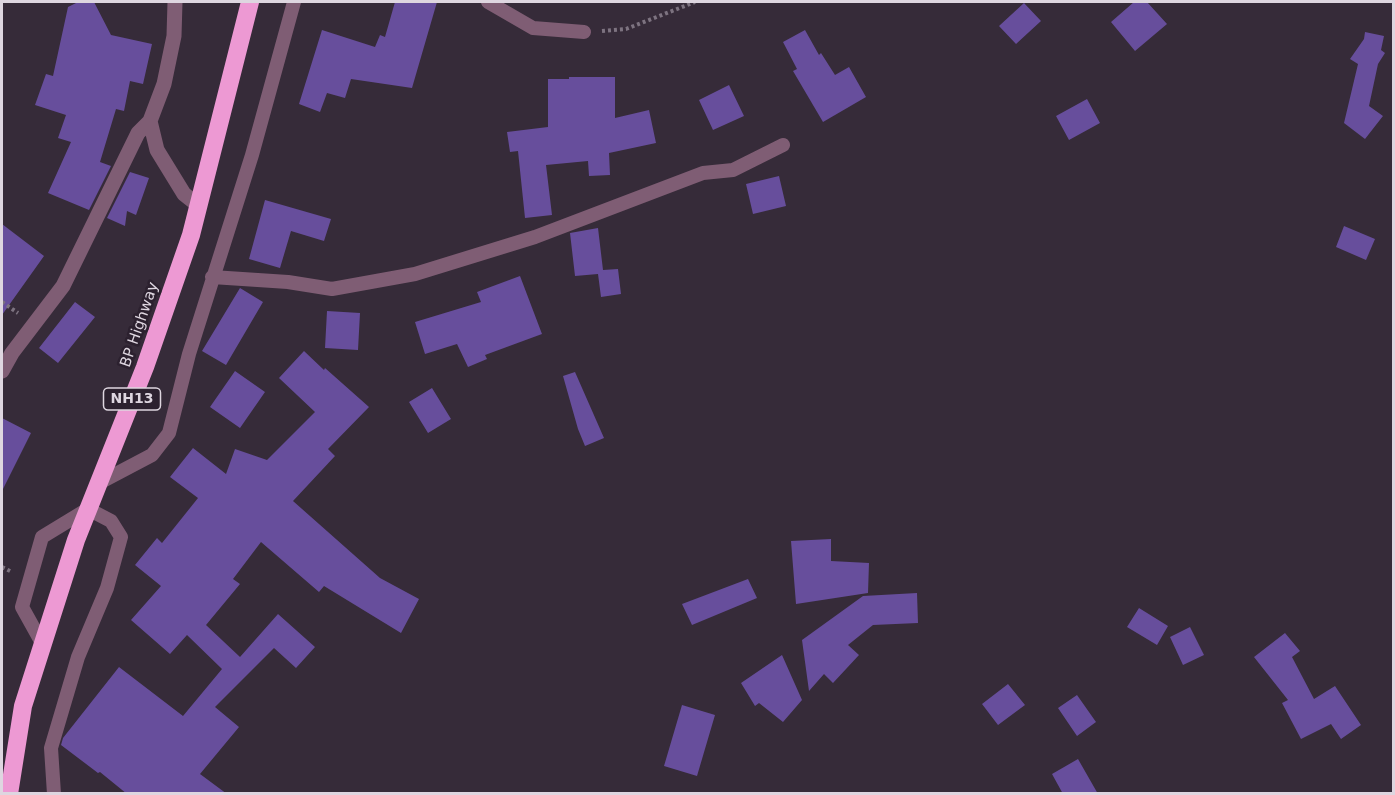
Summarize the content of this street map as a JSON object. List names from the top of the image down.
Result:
{
  "streets": {
    "highway": ["BP Highway", "NH13"]
  }
}
